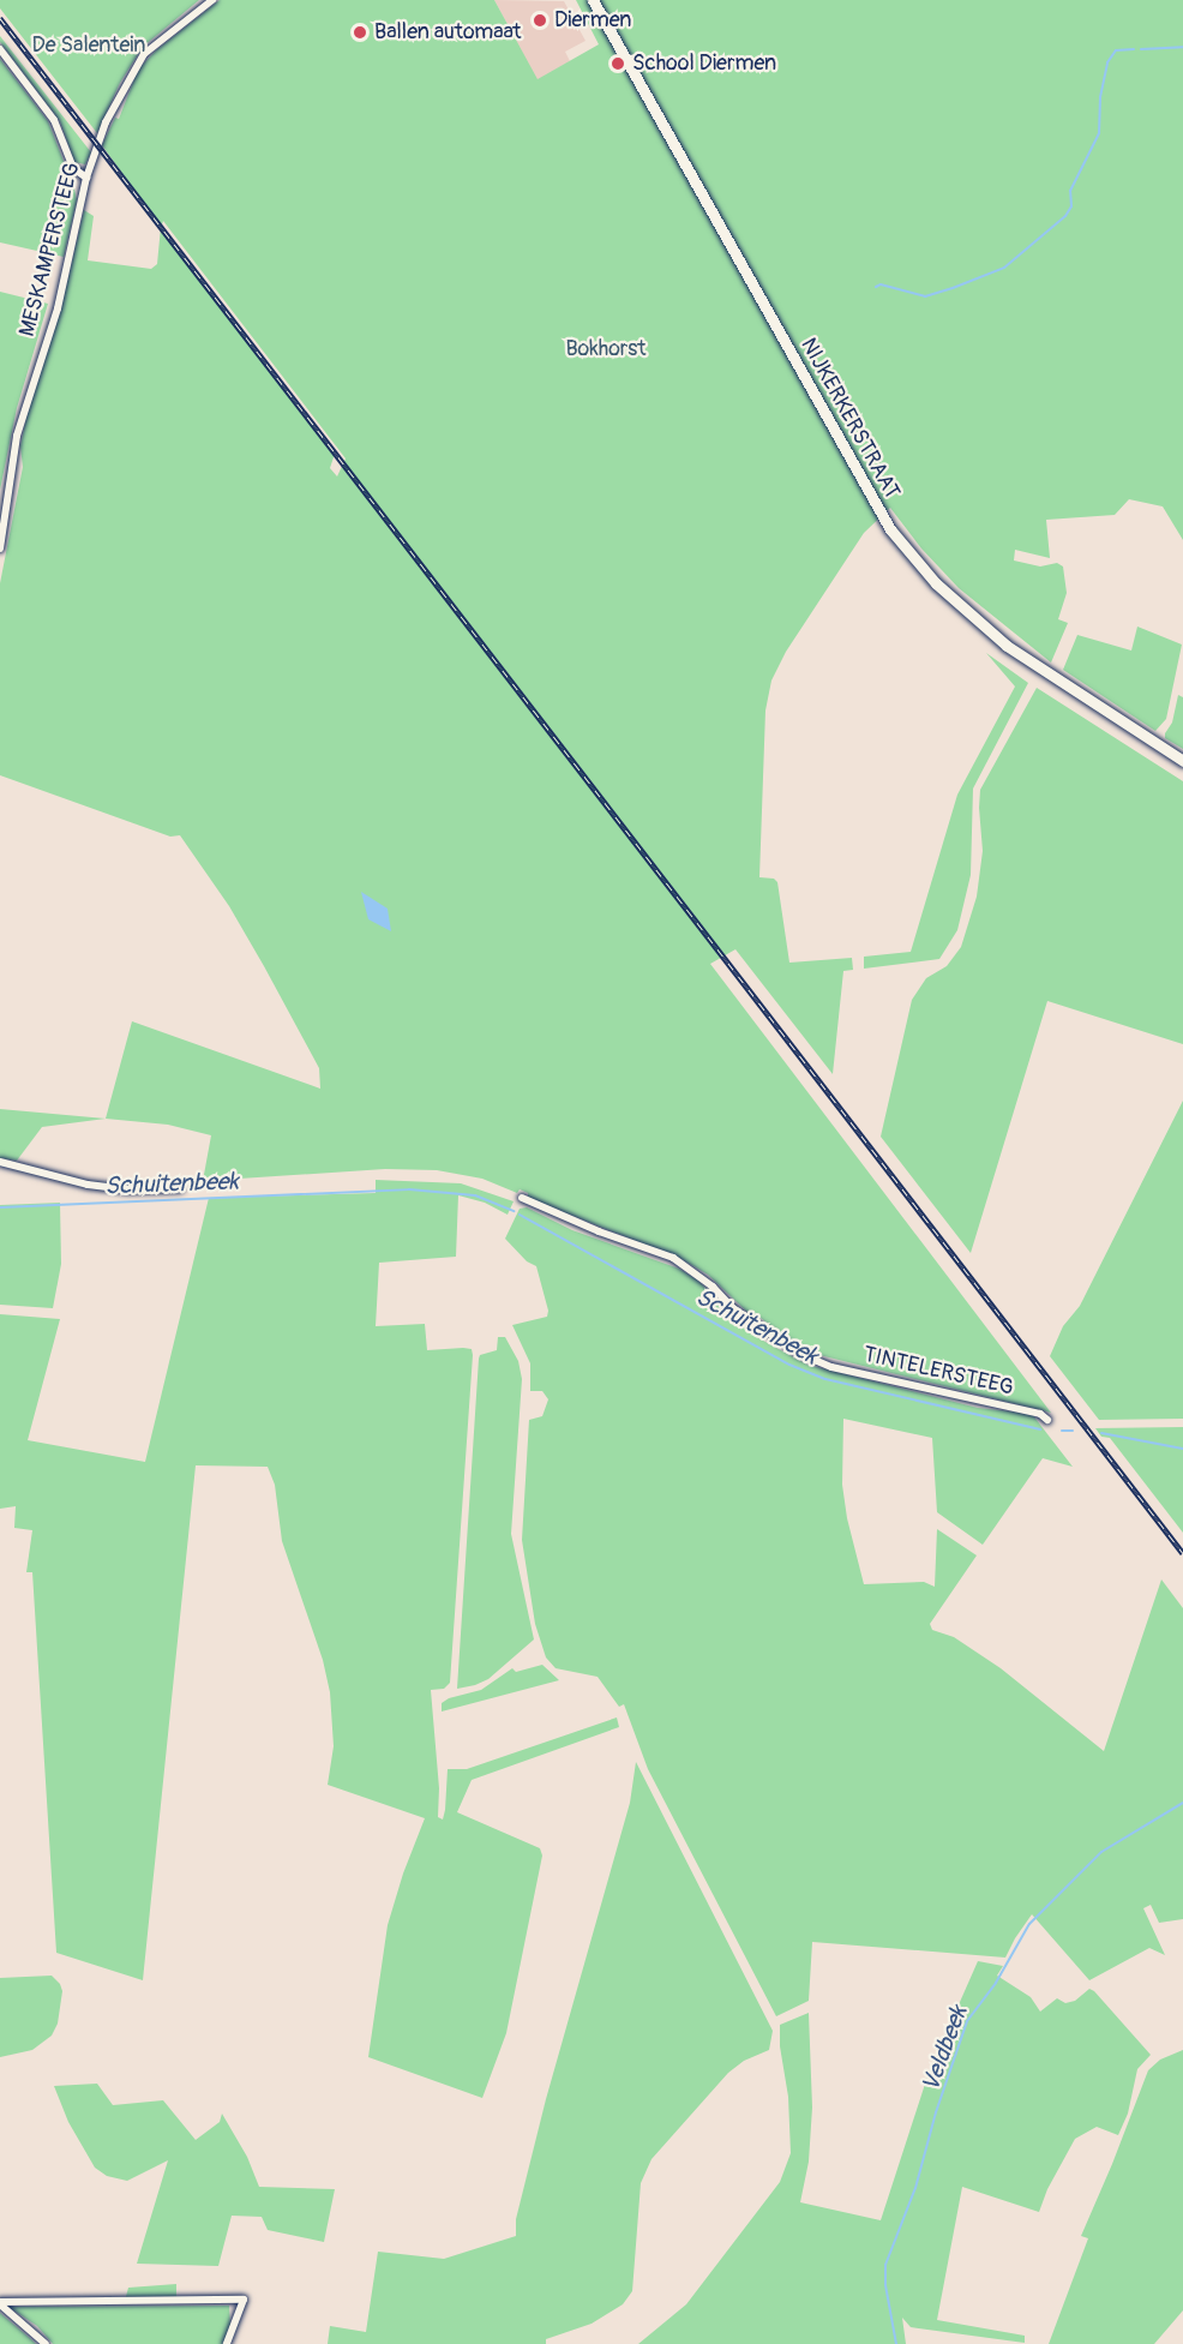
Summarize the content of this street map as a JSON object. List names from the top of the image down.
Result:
{
  "streets": {
    "main road": ["NIJKERKERSTRAAT"],
    "street": ["MESKAMPERSTEEG", "TINTELERSTEEG"]
  },
  "water": ["Schuitenbeek", "Veldbeek"],
  "parks": ["De Salentein", "Bokhorst"],
  "places": ["Diermen", "Ballen automaat", "School Diermen"]
}
